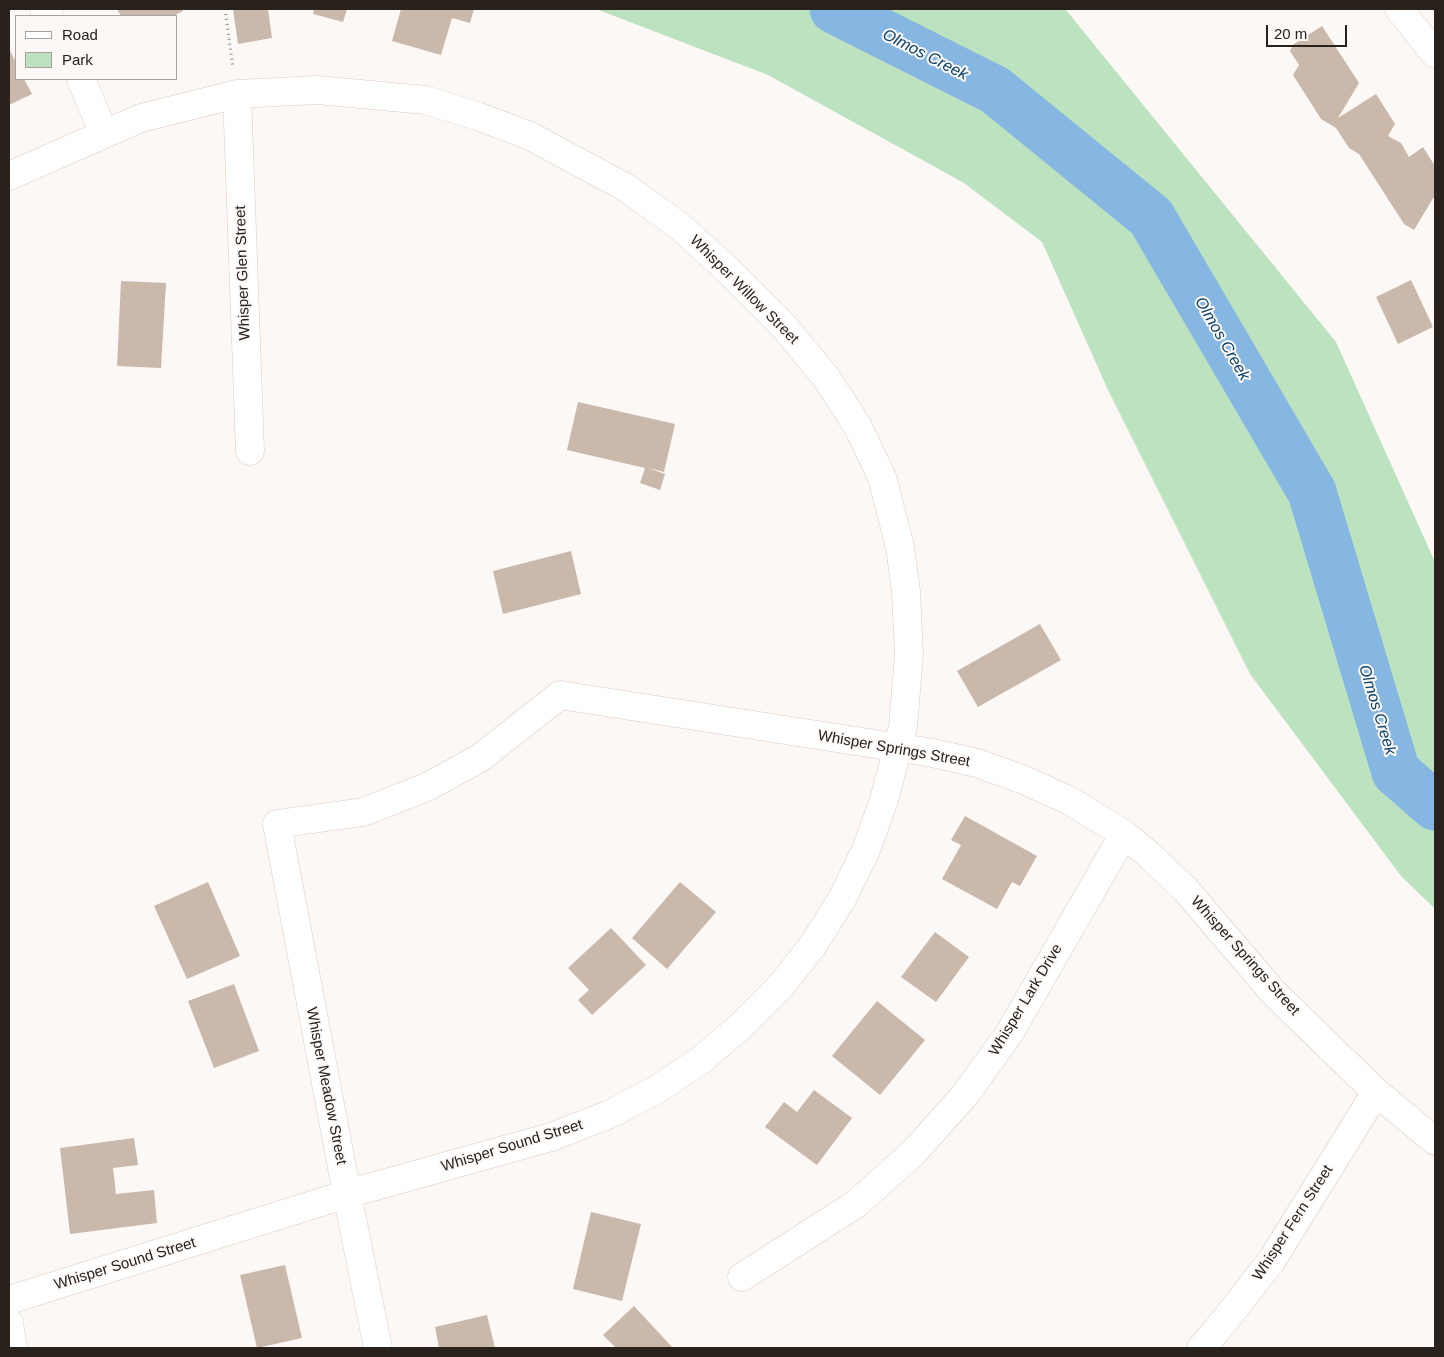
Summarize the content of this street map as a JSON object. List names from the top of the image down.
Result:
{
  "streets": {
    "street": [
      "Whisper Glen Street",
      "Whisper Willow Street",
      "Whisper Springs Street",
      "Whisper Lark Drive",
      "Whisper Meadow Street",
      "Whisper Sound Street",
      "Whisper Fern Street"
    ]
  },
  "crossings": [
    ["Whisper Glen Street", "Whisper Willow Street"],
    ["Whisper Willow Street", "Whisper Springs Street"],
    ["Whisper Willow Street", "Whisper Sound Street"],
    ["Whisper Springs Street", "Whisper Lark Drive"],
    ["Whisper Springs Street", "Whisper Meadow Street"],
    ["Whisper Springs Street", "Whisper Sound Street"],
    ["Whisper Springs Street", "Whisper Fern Street"],
    ["Whisper Meadow Street", "Whisper Sound Street"]
  ],
  "water": ["Olmos Creek"],
  "legend": ["Road", "Park"],
  "scale_bar": "20 m"
}
